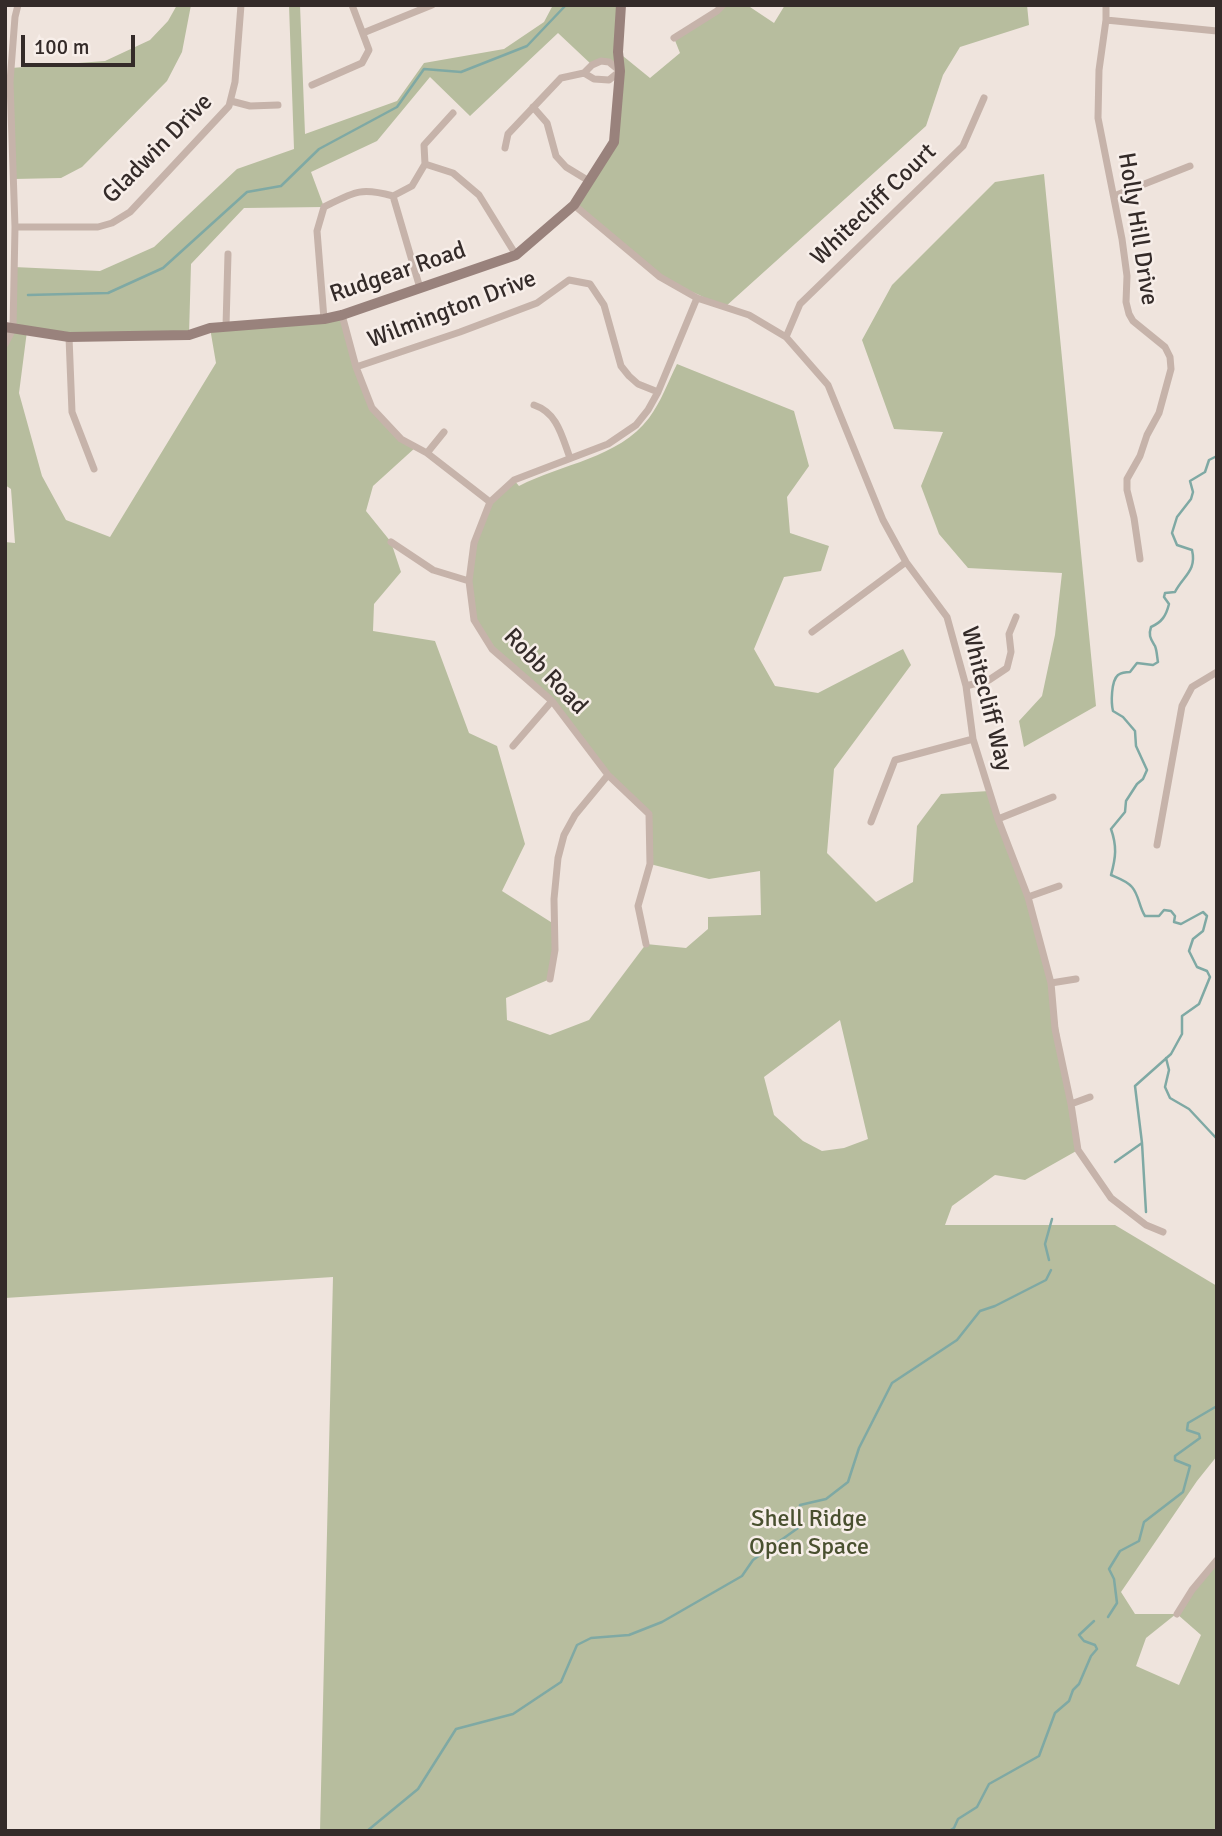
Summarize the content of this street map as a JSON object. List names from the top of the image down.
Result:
{
  "streets": {
    "street": [
      "Gladwin Drive",
      "Whitecliff Court",
      "Holly Hill Drive",
      "Rudgear Road",
      "Wilmington Drive",
      "Robb Road",
      "Whitecliff Way"
    ]
  },
  "crossings": [
    ["Whitecliff Court", "Whitecliff Way"],
    ["Rudgear Road", "Whitecliff Way"],
    ["Wilmington Drive", "Robb Road"],
    ["Robb Road", "Whitecliff Way"]
  ],
  "parks": ["Shell Ridge Open Space"],
  "scale_bar": "100 m"
}
